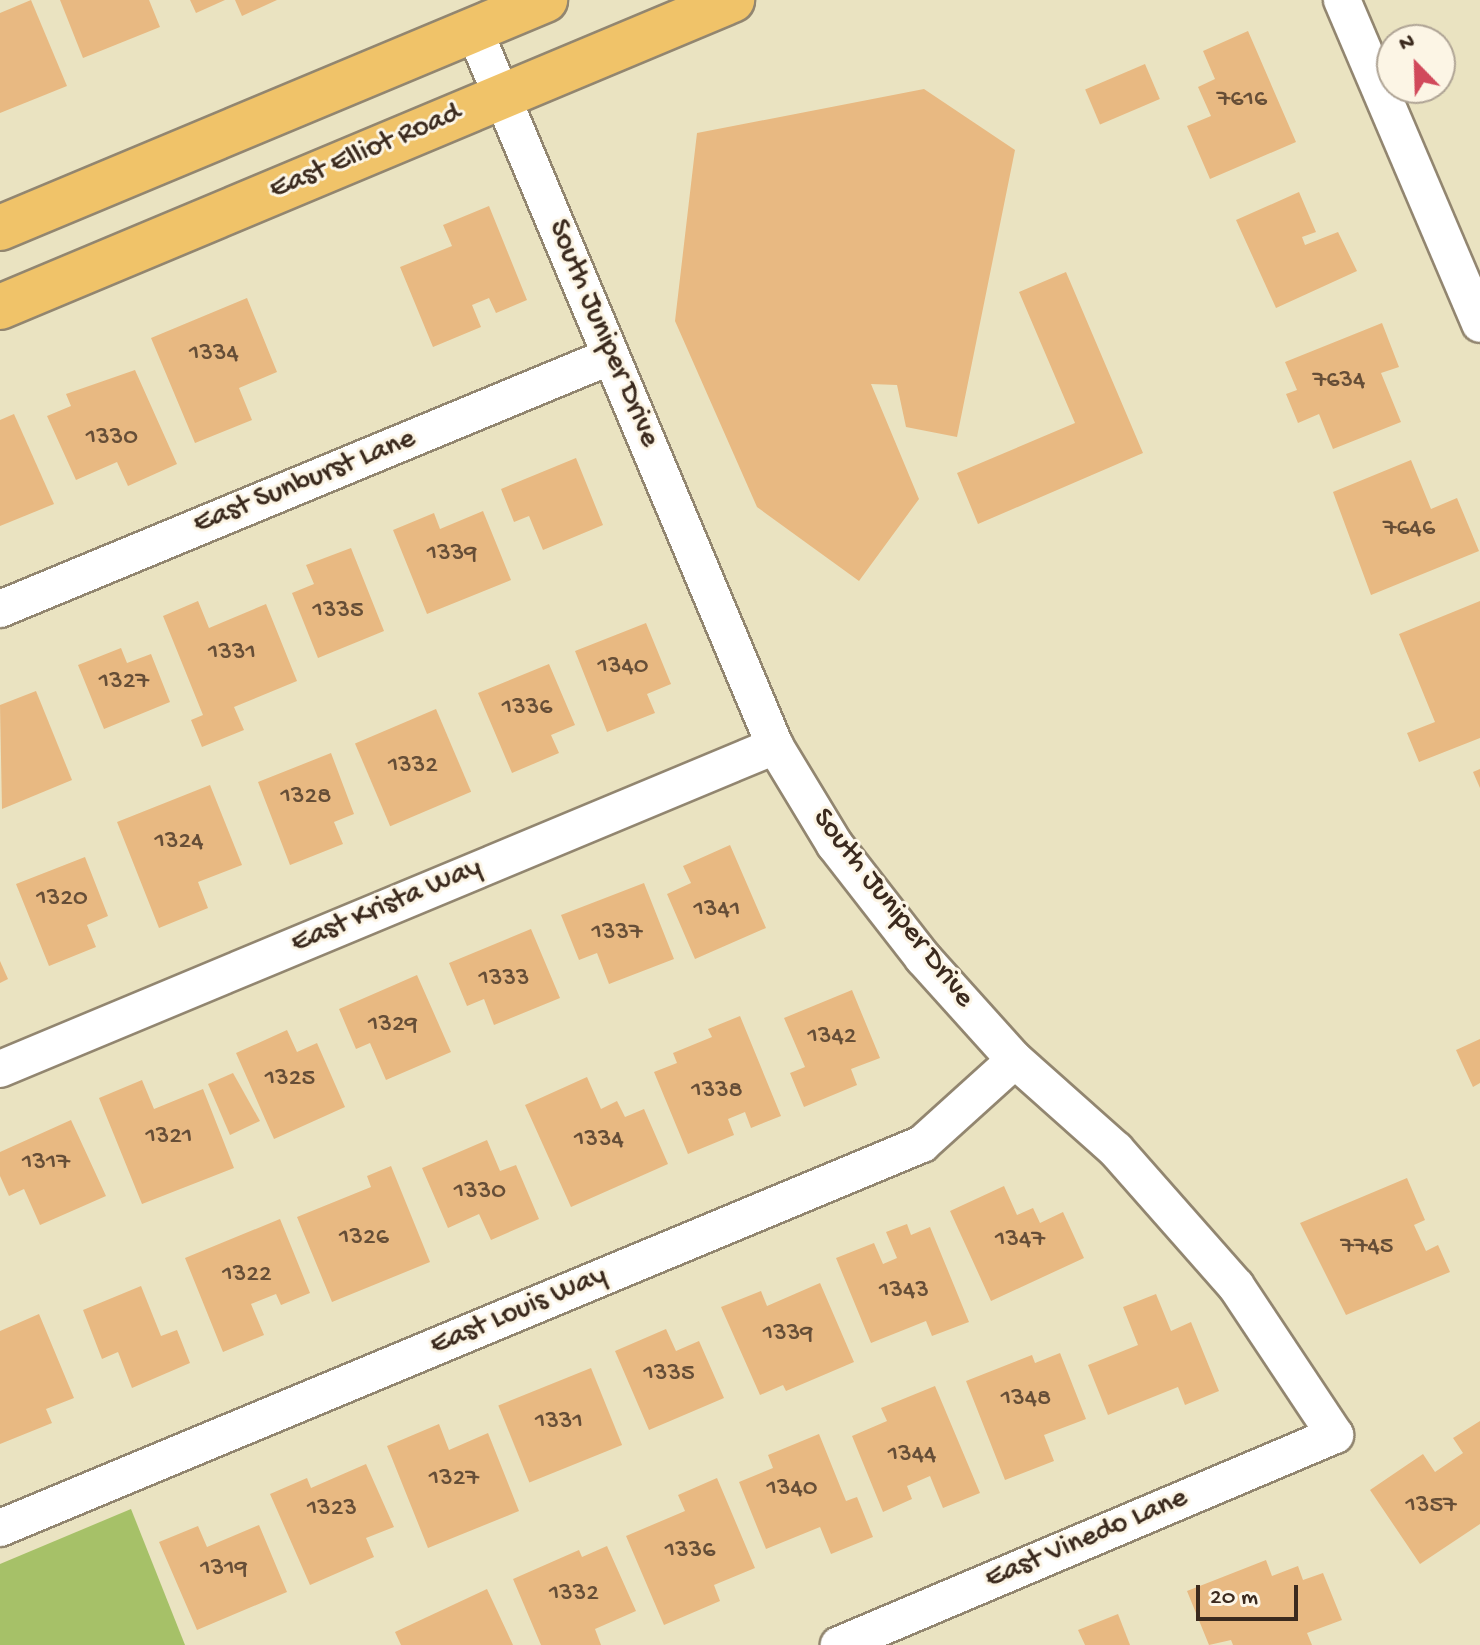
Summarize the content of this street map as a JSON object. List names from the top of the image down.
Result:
{
  "streets": {
    "main road": ["East Elliot Road"],
    "street": [
      "South Juniper Drive",
      "East Sunburst Lane",
      "East Krista Way",
      "East Louis Way",
      "East Vinedo Lane"
    ]
  },
  "crossings": [
    ["East Elliot Road", "South Juniper Drive"],
    ["South Juniper Drive", "East Sunburst Lane"],
    ["South Juniper Drive", "East Krista Way"],
    ["South Juniper Drive", "East Louis Way"],
    ["South Juniper Drive", "East Vinedo Lane"]
  ],
  "house_numbers": [
    "7616",
    "1334",
    "7634",
    "1330",
    "7646",
    "1339",
    "1335",
    "1331",
    "1340",
    "1327",
    "1336",
    "1332",
    "1328",
    "1324",
    "1320",
    "1341",
    "1337",
    "1333",
    "1329",
    "1342",
    "1325",
    "1338",
    "1321",
    "1334",
    "1317",
    "1330",
    "1326",
    "1347",
    "7745",
    "1322",
    "1343",
    "1339",
    "1335",
    "1348",
    "1331",
    "1344",
    "1327",
    "1340",
    "1357",
    "1323",
    "1336",
    "1319",
    "1332"
  ],
  "scale_bar": "20 m",
  "north": "top left"
}
